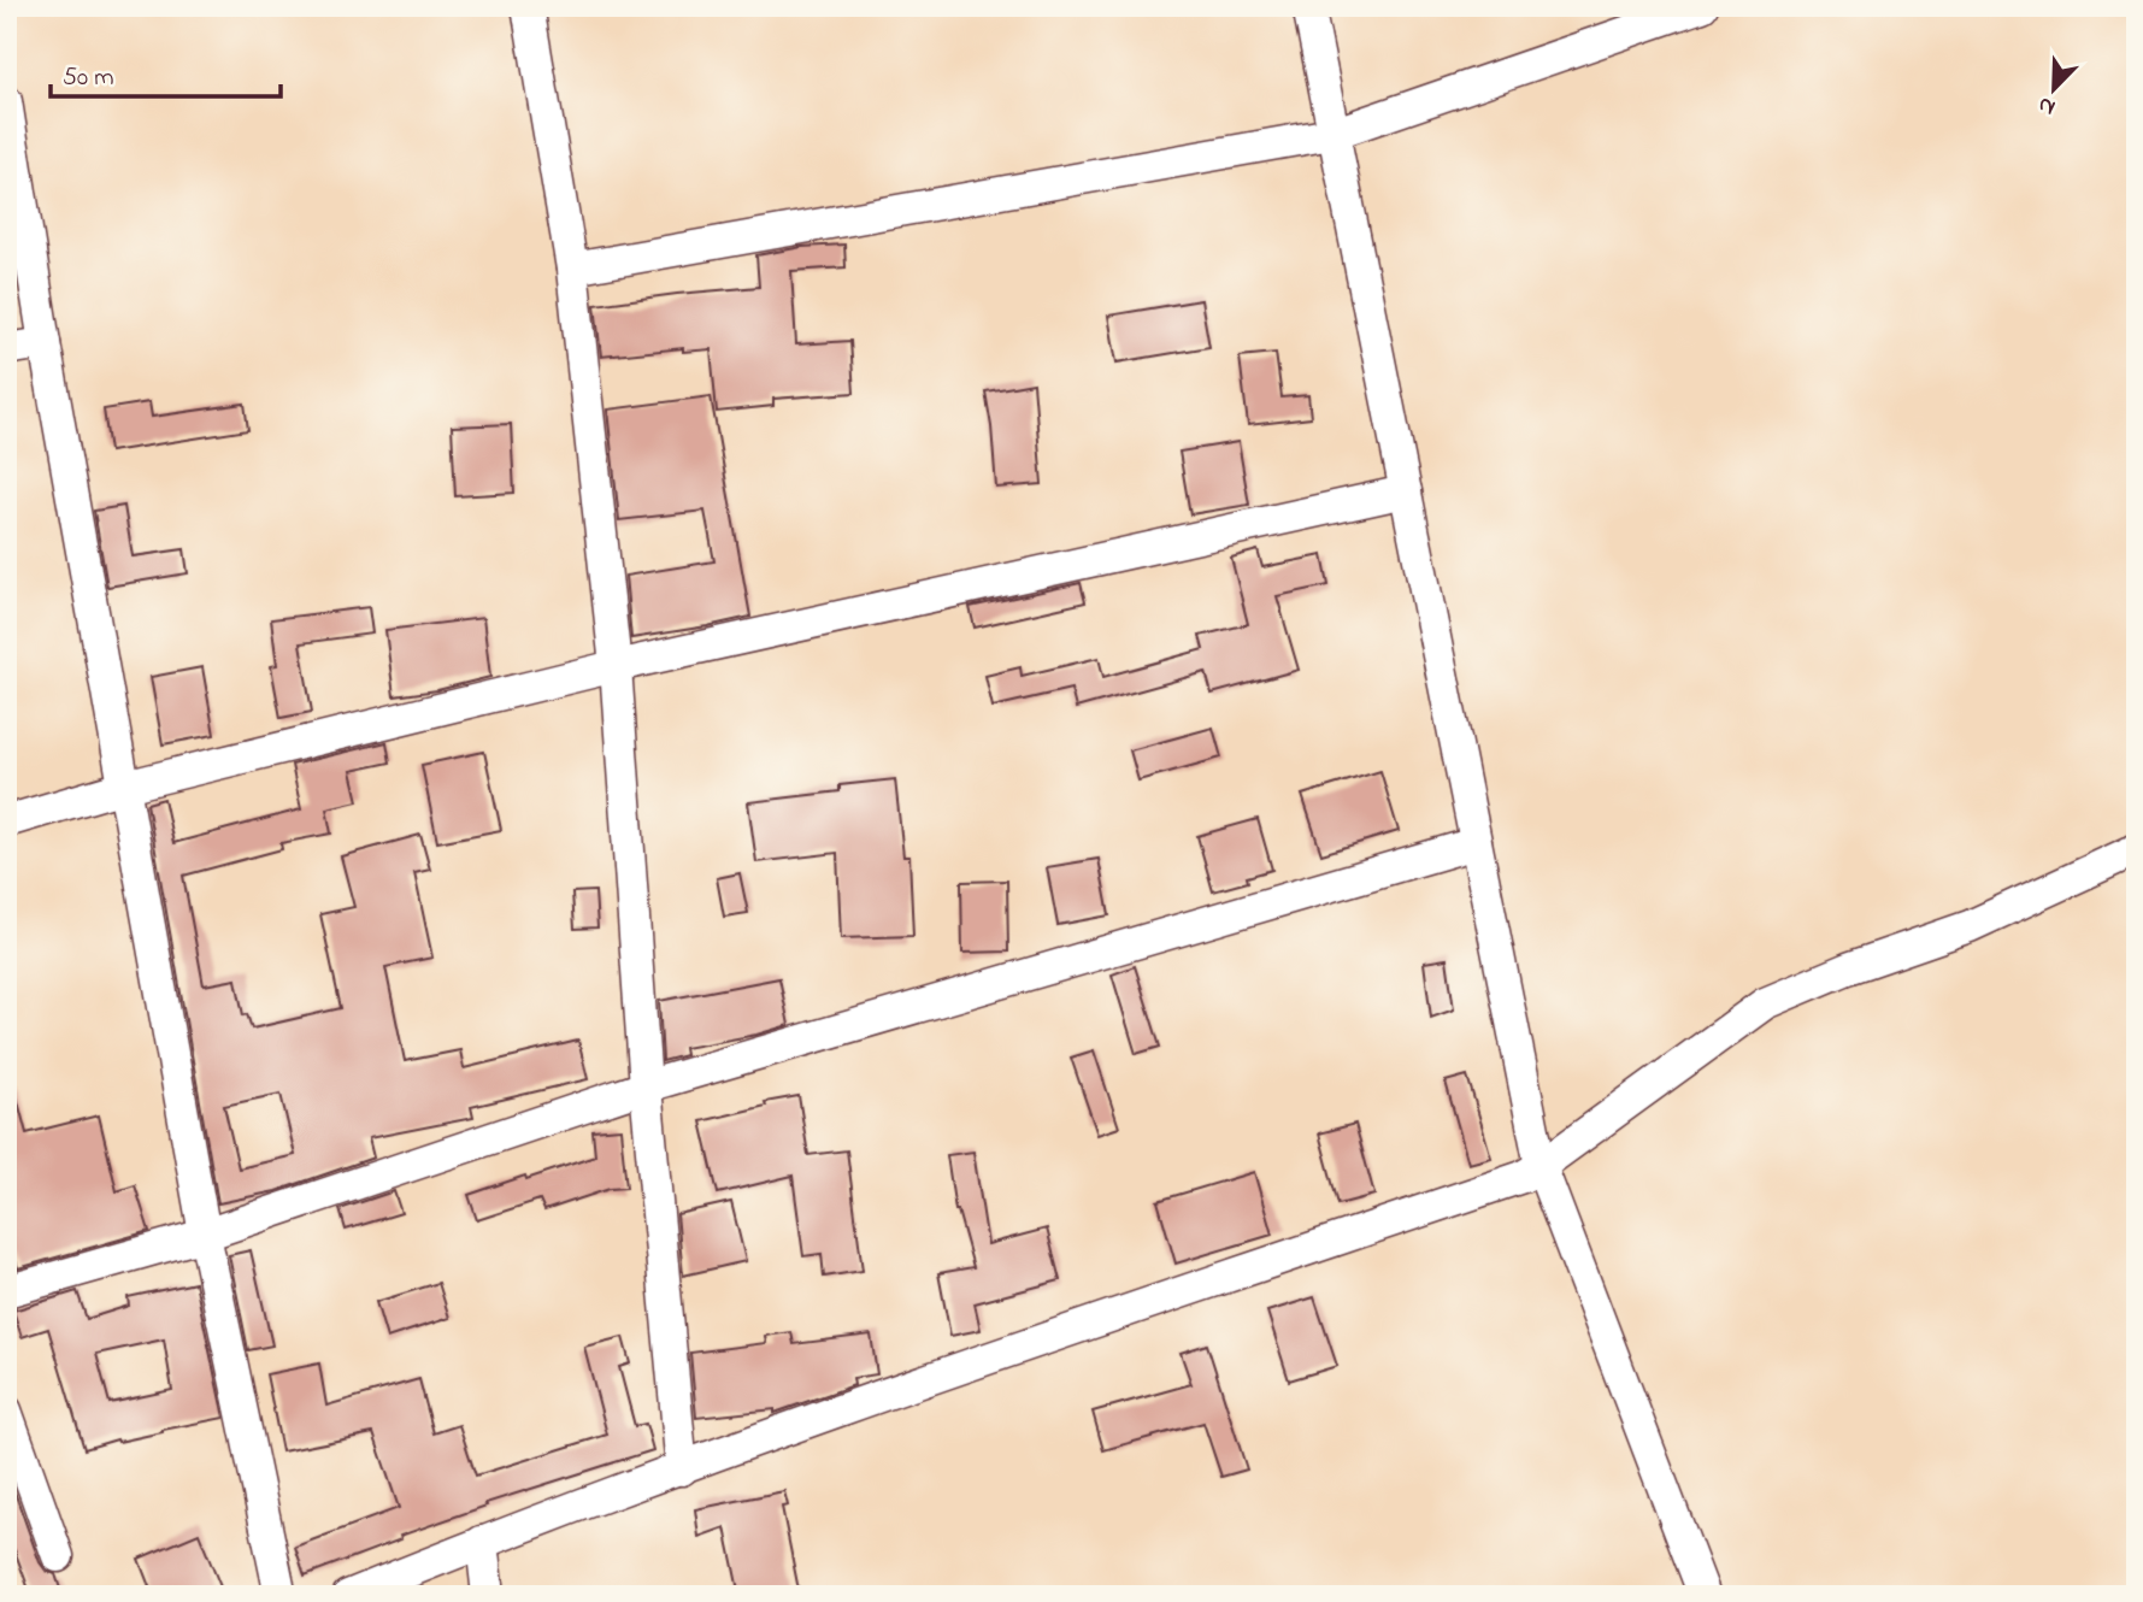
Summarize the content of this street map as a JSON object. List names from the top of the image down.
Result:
{
  "scale_bar": "50 m",
  "north": "bottom left"
}
